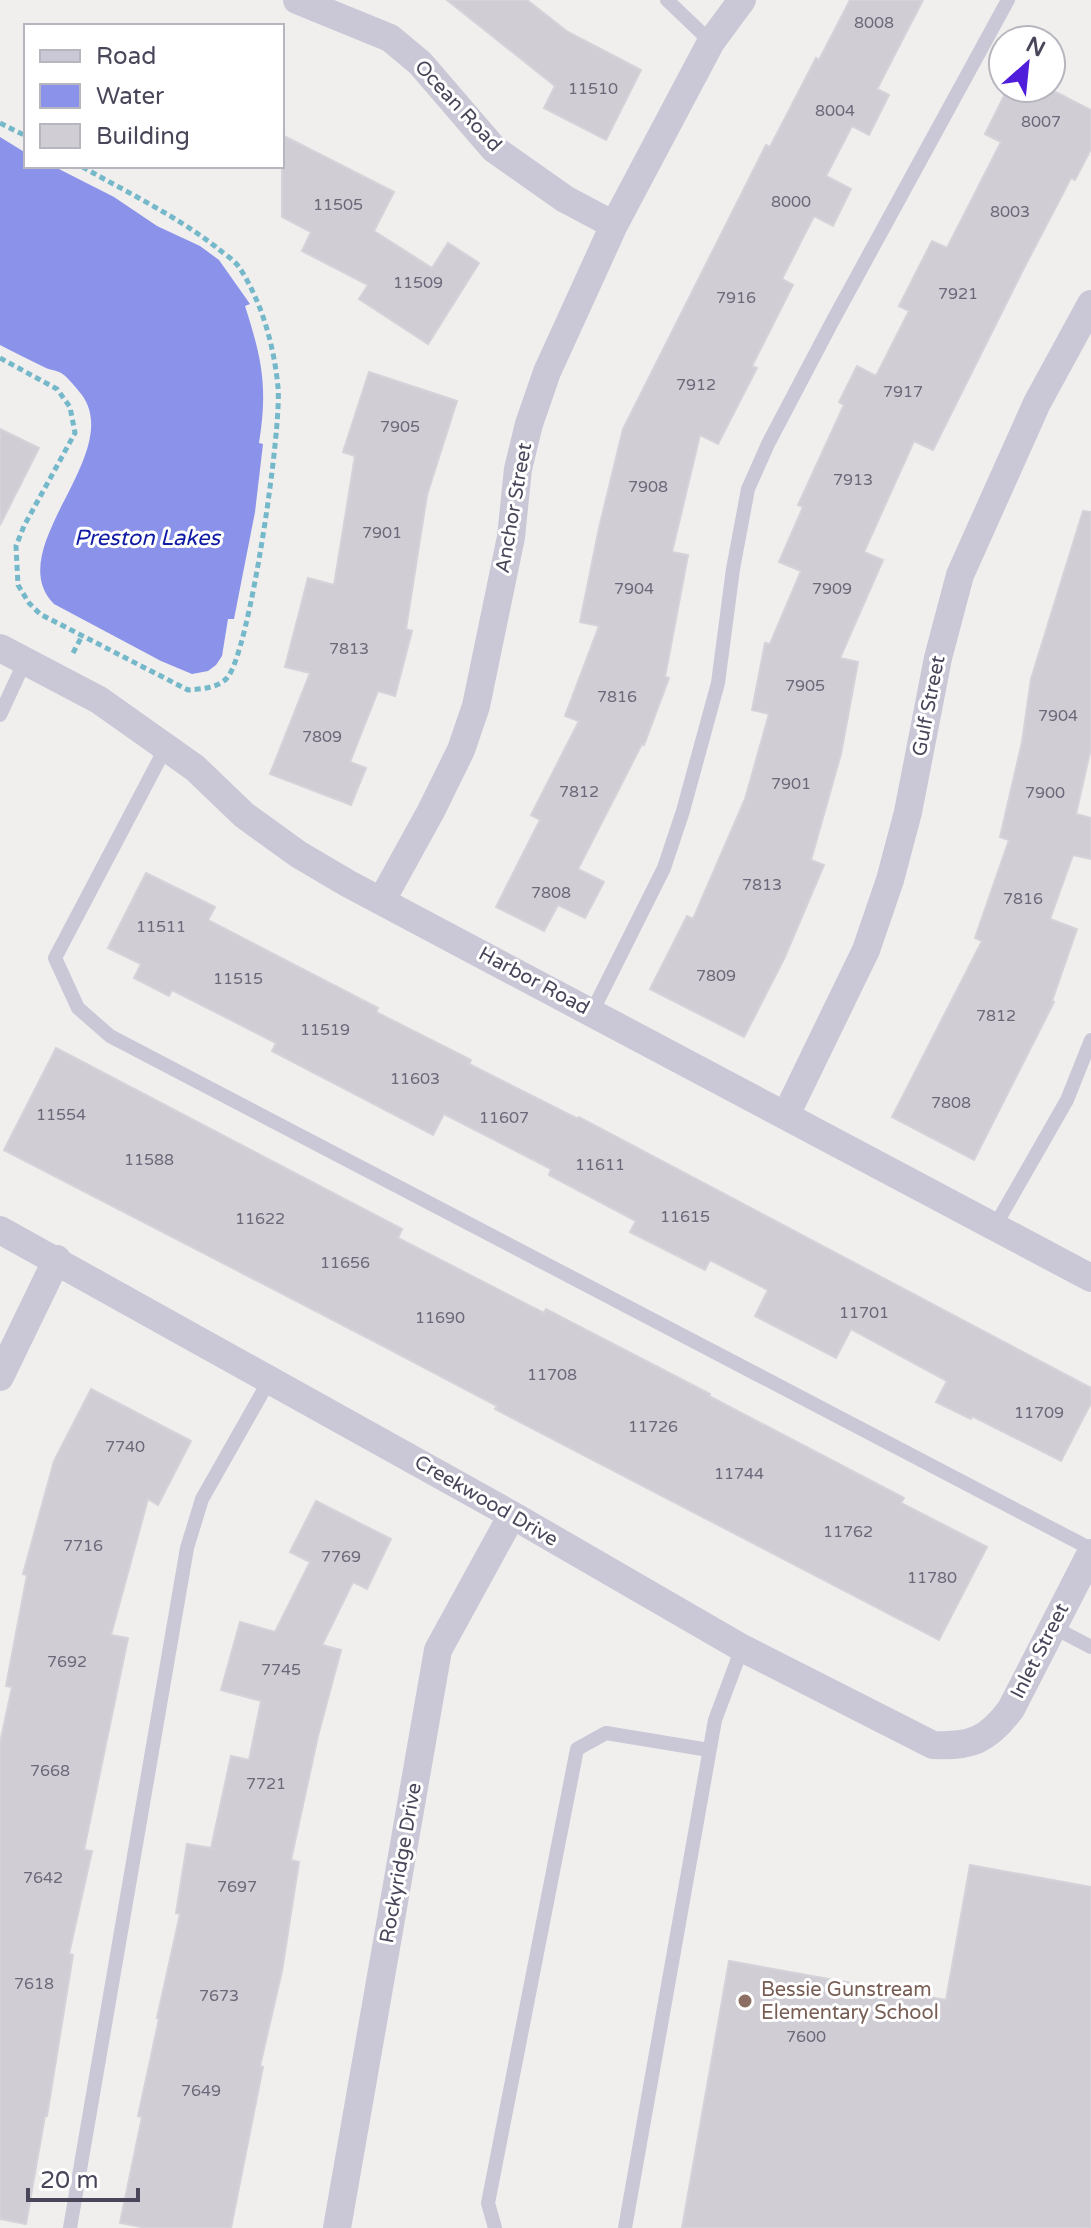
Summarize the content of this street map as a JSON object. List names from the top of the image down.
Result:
{
  "streets": {
    "street": [
      "Ocean Road",
      "Anchor Street",
      "Gulf Street",
      "Harbor Road",
      "Creekwood Drive",
      "Inlet Street",
      "Rockyridge Drive"
    ]
  },
  "crossings": [
    ["Ocean Road", "Anchor Street"],
    ["Anchor Street", "Harbor Road"],
    ["Gulf Street", "Harbor Road"],
    ["Creekwood Drive", "Inlet Street"],
    ["Creekwood Drive", "Rockyridge Drive"]
  ],
  "water": ["Preston Lakes"],
  "places": ["Bessie Gunstream Elementary School"],
  "house_numbers": [
    "8008",
    "11510",
    "8004",
    "8007",
    "8000",
    "11505",
    "8003",
    "11509",
    "7921",
    "7916",
    "7912",
    "7917",
    "7905",
    "7913",
    "7908",
    "7901",
    "7904",
    "7909",
    "7813",
    "7905",
    "7816",
    "7904",
    "7809",
    "7901",
    "7812",
    "7900",
    "7813",
    "7808",
    "7816",
    "11511",
    "7809",
    "11515",
    "7812",
    "11519",
    "11603",
    "7808",
    "11554",
    "11607",
    "11588",
    "11611",
    "11615",
    "11622",
    "11656",
    "11701",
    "11690",
    "11708",
    "11709",
    "11726",
    "7740",
    "11744",
    "11762",
    "7716",
    "7769",
    "11780",
    "7692",
    "7745",
    "7668",
    "7721",
    "7642",
    "7697",
    "7618",
    "7673",
    "7600",
    "7649"
  ],
  "legend": ["Road", "Water", "Building"],
  "scale_bar": "20 m",
  "north": "top right"
}
